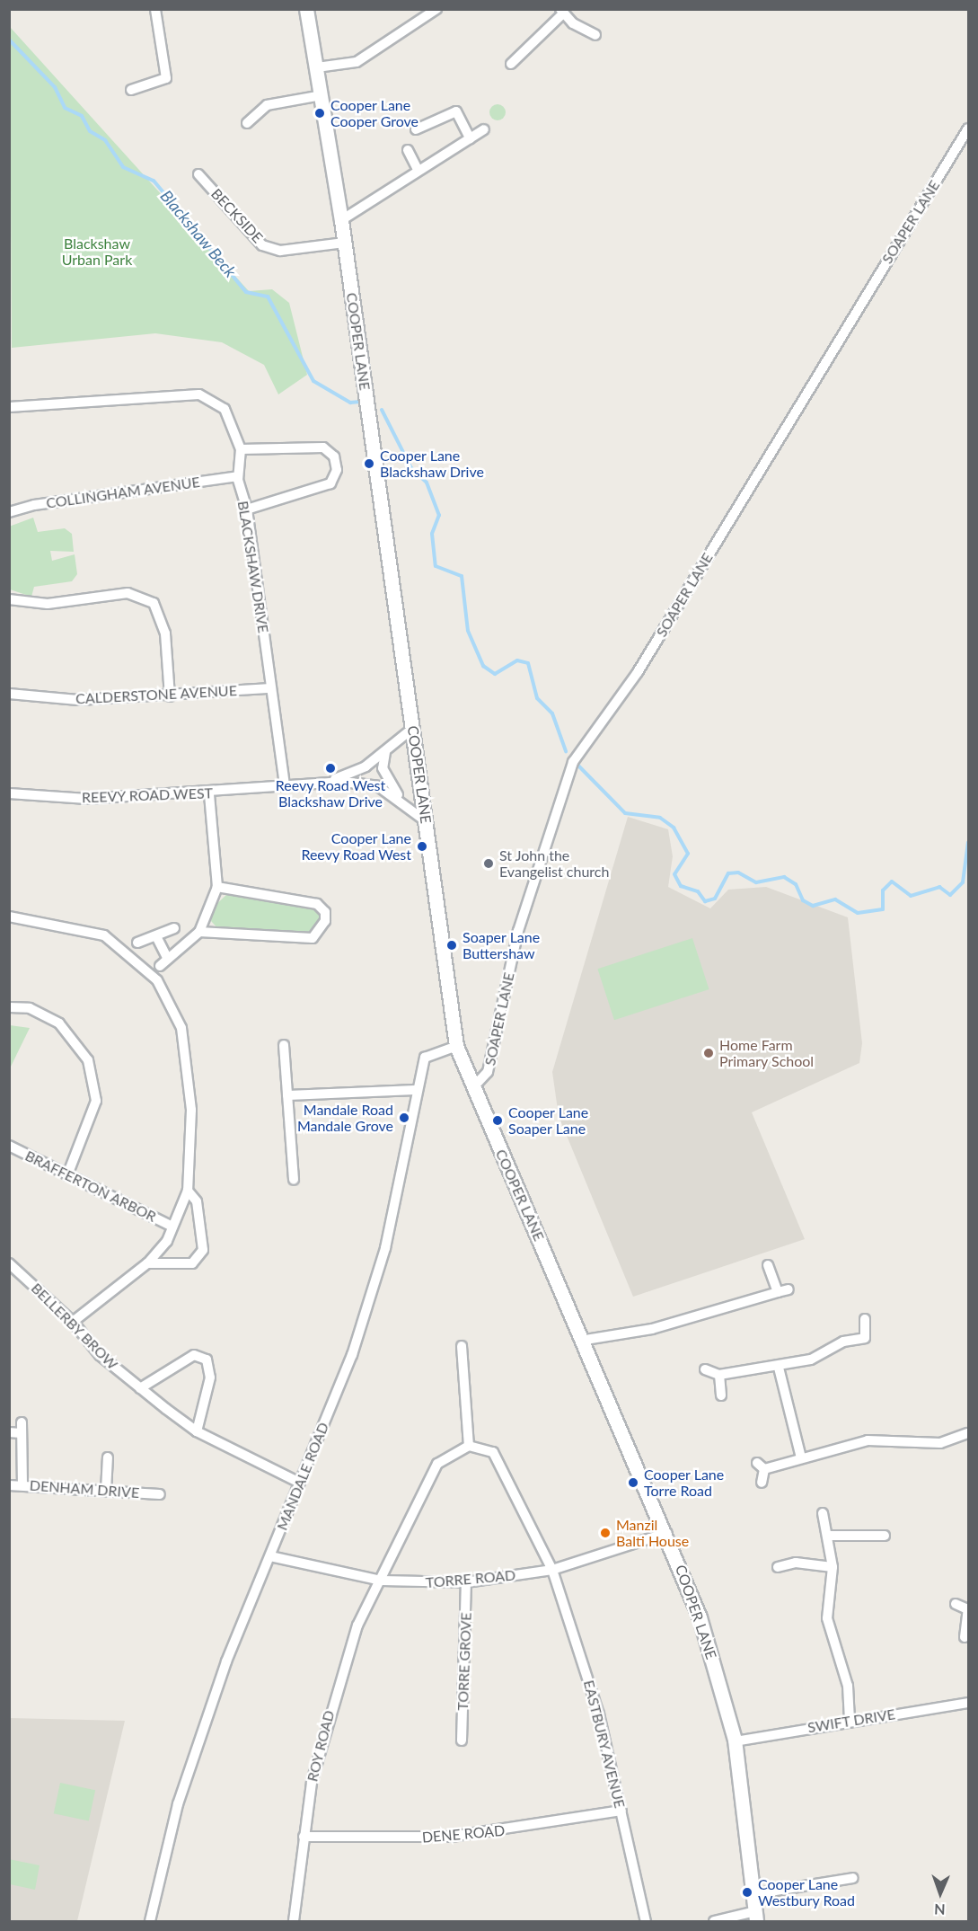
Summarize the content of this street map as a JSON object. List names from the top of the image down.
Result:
{
  "streets": {
    "main road": ["COOPER LANE"],
    "street": [
      "BECKSIDE",
      "SOAPER LANE",
      "COLLINGHAM AVENUE",
      "BLACKSHAW DRIVE",
      "CALDERSTONE AVENUE",
      "REEVY ROAD WEST",
      "BRAFFERTON ARBOR",
      "BELLERBY BROW",
      "MANDALE ROAD",
      "DENHAM DRIVE",
      "TORRE ROAD",
      "TORRE GROVE",
      "SWIFT DRIVE",
      "EASTBURY AVENUE",
      "ROY ROAD",
      "DENE ROAD"
    ]
  },
  "crossings": [
    ["BECKSIDE", "COOPER LANE"],
    ["SOAPER LANE", "COOPER LANE"],
    ["COOPER LANE", "MANDALE ROAD"],
    ["COOPER LANE", "TORRE ROAD"],
    ["COOPER LANE", "SWIFT DRIVE"],
    ["COLLINGHAM AVENUE", "BLACKSHAW DRIVE"],
    ["BLACKSHAW DRIVE", "CALDERSTONE AVENUE"],
    ["BLACKSHAW DRIVE", "REEVY ROAD WEST"],
    ["BELLERBY BROW", "MANDALE ROAD"],
    ["MANDALE ROAD", "TORRE ROAD"],
    ["TORRE ROAD", "TORRE GROVE"],
    ["TORRE ROAD", "EASTBURY AVENUE"],
    ["TORRE ROAD", "ROY ROAD"],
    ["EASTBURY AVENUE", "ROY ROAD"],
    ["EASTBURY AVENUE", "DENE ROAD"],
    ["ROY ROAD", "DENE ROAD"]
  ],
  "water": ["Blackshaw Beck"],
  "parks": ["Blackshaw Urban Park"],
  "places": [
    "Cooper Lane Cooper Grove",
    "Cooper Lane Blackshaw Drive",
    "Reevy Road West Blackshaw Drive",
    "Cooper Lane Reevy Road West",
    "St John the Evangelist church",
    "Soaper Lane Buttershaw",
    "Home Farm Primary School",
    "Mandale Road Mandale Grove",
    "Cooper Lane Soaper Lane",
    "Cooper Lane Torre Road",
    "Manzil Balti House",
    "Cooper Lane Westbury Road"
  ],
  "north": "bottom"
}
